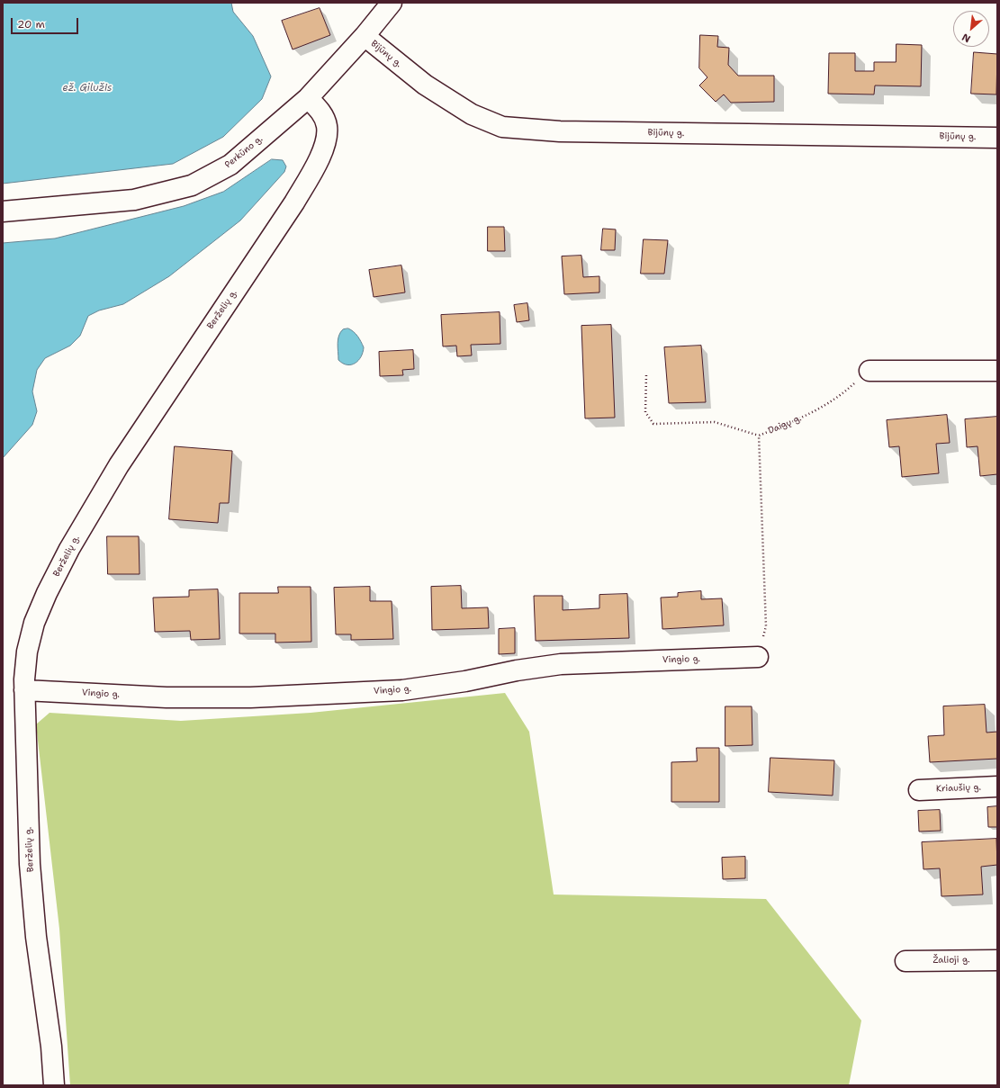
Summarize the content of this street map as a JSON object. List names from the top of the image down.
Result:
{
  "streets": {
    "street": [
      "Bijūnų g.",
      "Perkūno g.",
      "Berželių g.",
      "Vingio g.",
      "Kriaušių g.",
      "Žalioji g."
    ],
    "path": ["Daigų g."]
  },
  "crossings": [
    ["Bijūnų g.", "Perkūno g."],
    ["Perkūno g.", "Berželių g."],
    ["Berželių g.", "Vingio g."],
    ["Daigų g.", "Vingio g."]
  ],
  "water": ["ež. Gilužis"],
  "scale_bar": "20 m",
  "north": "bottom left"
}
